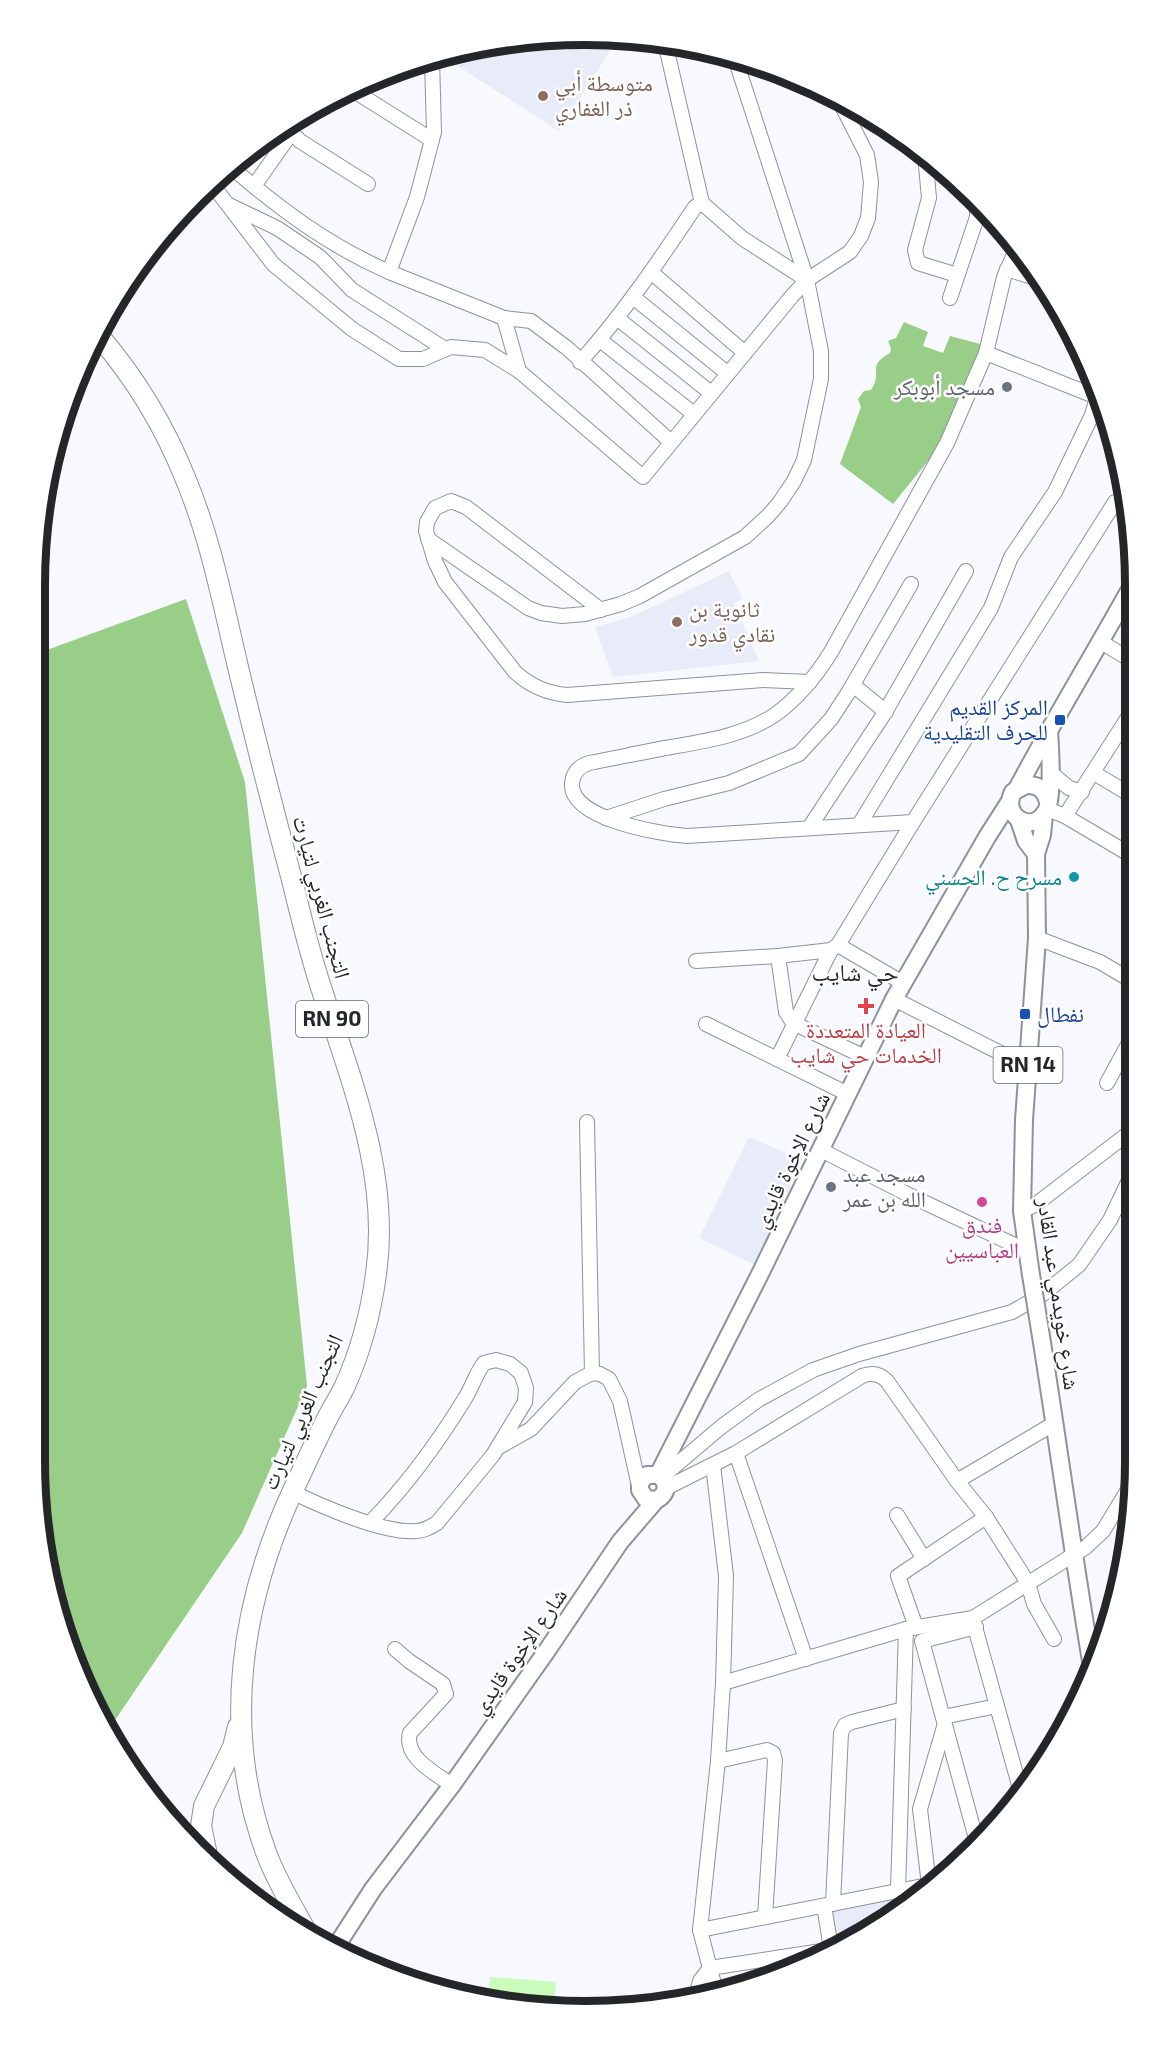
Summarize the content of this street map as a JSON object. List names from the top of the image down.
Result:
{
  "streets": {
    "highway": ["التجنب الغربي لتيارت", "RN 90"],
    "main road": ["RN 14", "شارع الإخوة قايدي", "شارع خويدمي عبد القادر"]
  },
  "crossings": [
    ["شارع الإخوة قايدي", "شارع خويدمي عبد القادر"]
  ],
  "districts": ["حي شايب"],
  "places": {
    "other": [
      "متوسطة أبي ذر الغفاري",
      "مسجد أبوبكر",
      "ثانوية بن نقادي قدور",
      "مسرح ح. الحسني",
      "مسجد عبد الله بن عمر",
      "فندق العباسيين"
    ],
    "transit": ["المركز القديم للحرف التقليدية", "نفطال"],
    "health": ["العيادة المتعددة الخدمات حي شايب"]
  }
}
